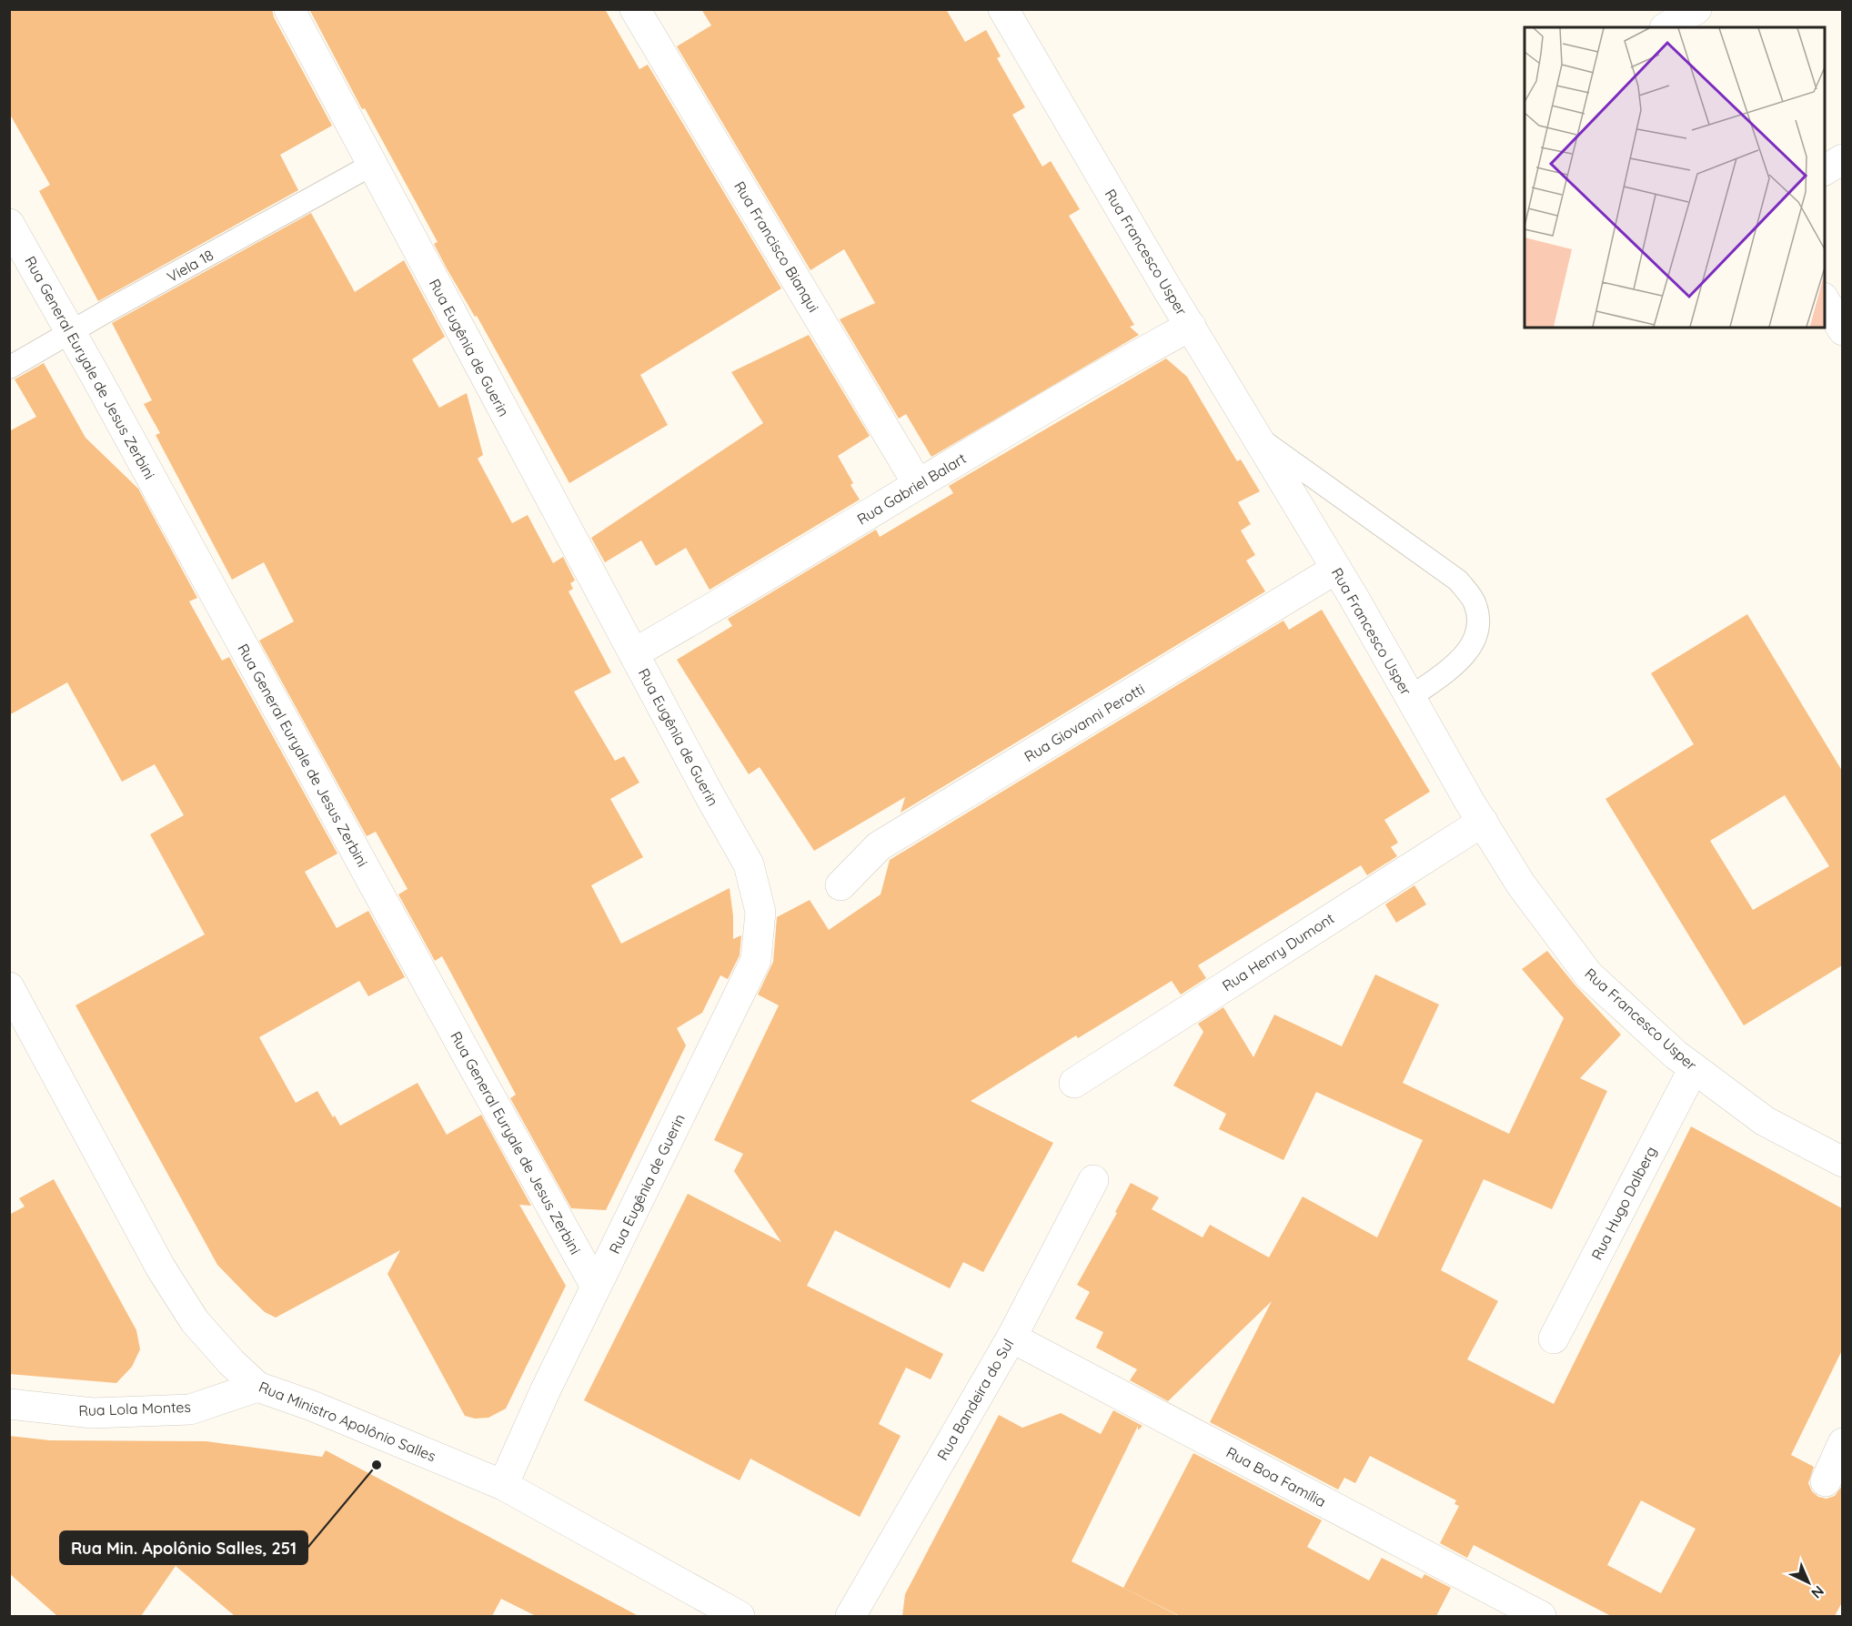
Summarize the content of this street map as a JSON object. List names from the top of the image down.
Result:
{
  "streets": {
    "street": [
      "Rua Francisco Bianqui",
      "Rua Francesco Usper",
      "Rua Eugênia de Guerin",
      "Rua General Euryale de Jesus Zerbini",
      "Rua Gabriel Balart",
      "Rua Giovanni Perotti",
      "Rua Henry Dumont",
      "Rua Hugo Dalberg",
      "Rua Bandeira do Sul",
      "Rua Lola Montes",
      "Rua Ministro Apolônio Salles",
      "Rua Boa Família"
    ],
    "lane": ["Viela 18"]
  },
  "crossings": [
    ["Rua Francisco Bianqui", "Rua Gabriel Balart"],
    ["Rua Francesco Usper", "Rua Gabriel Balart"],
    ["Rua Francesco Usper", "Rua Giovanni Perotti"],
    ["Rua Francesco Usper", "Rua Henry Dumont"],
    ["Rua Francesco Usper", "Rua Hugo Dalberg"],
    ["Viela 18", "Rua Eugênia de Guerin"],
    ["Viela 18", "Rua General Euryale de Jesus Zerbini"],
    ["Rua Eugênia de Guerin", "Rua General Euryale de Jesus Zerbini"],
    ["Rua Eugênia de Guerin", "Rua Gabriel Balart"],
    ["Rua Eugênia de Guerin", "Rua Ministro Apolônio Salles"],
    ["Rua Bandeira do Sul", "Rua Boa Família"],
    ["Rua Lola Montes", "Rua Ministro Apolônio Salles"]
  ],
  "places": ["Rua Min. Apolônio Salles, 251"],
  "north": "bottom right"
}
